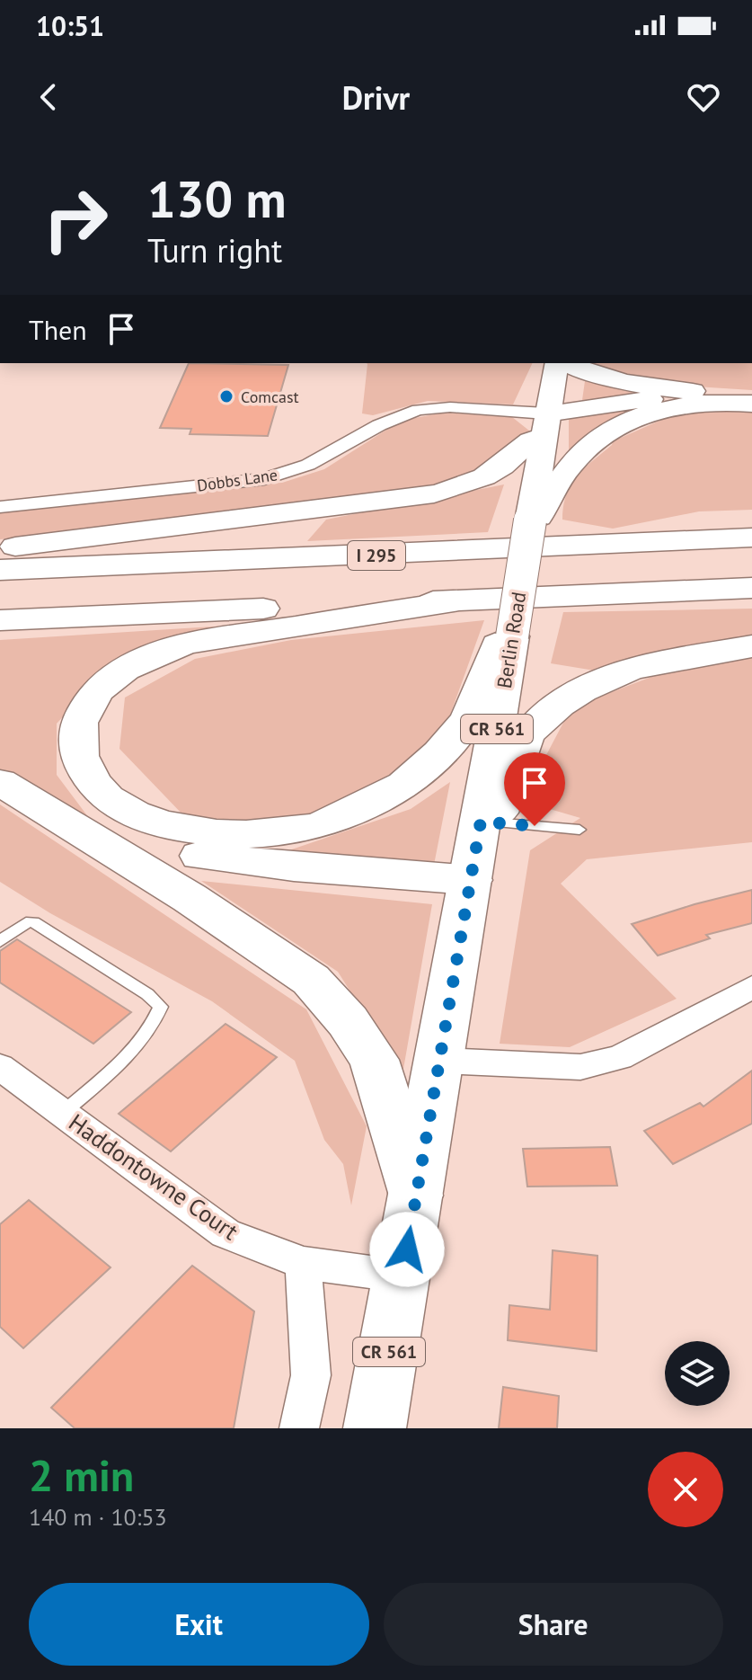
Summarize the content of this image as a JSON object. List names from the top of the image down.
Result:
{
  "streets": {
    "main road": ["I 295", "Berlin Road", "CR 561"],
    "street": ["Dobbs Lane", "Haddontowne Court"]
  },
  "crossings": [
    ["Dobbs Lane", "Berlin Road"],
    ["Berlin Road", "Haddontowne Court"]
  ],
  "places": ["Comcast"],
  "page": {
    "status": "10:51",
    "header": "Drivr",
    "turn": ["130 m", "Turn right"],
    "then": "Then",
    "heading": ["2 min", "140 m · 10:53"],
    "buttons": ["Exit", "Share"]
  }
}
